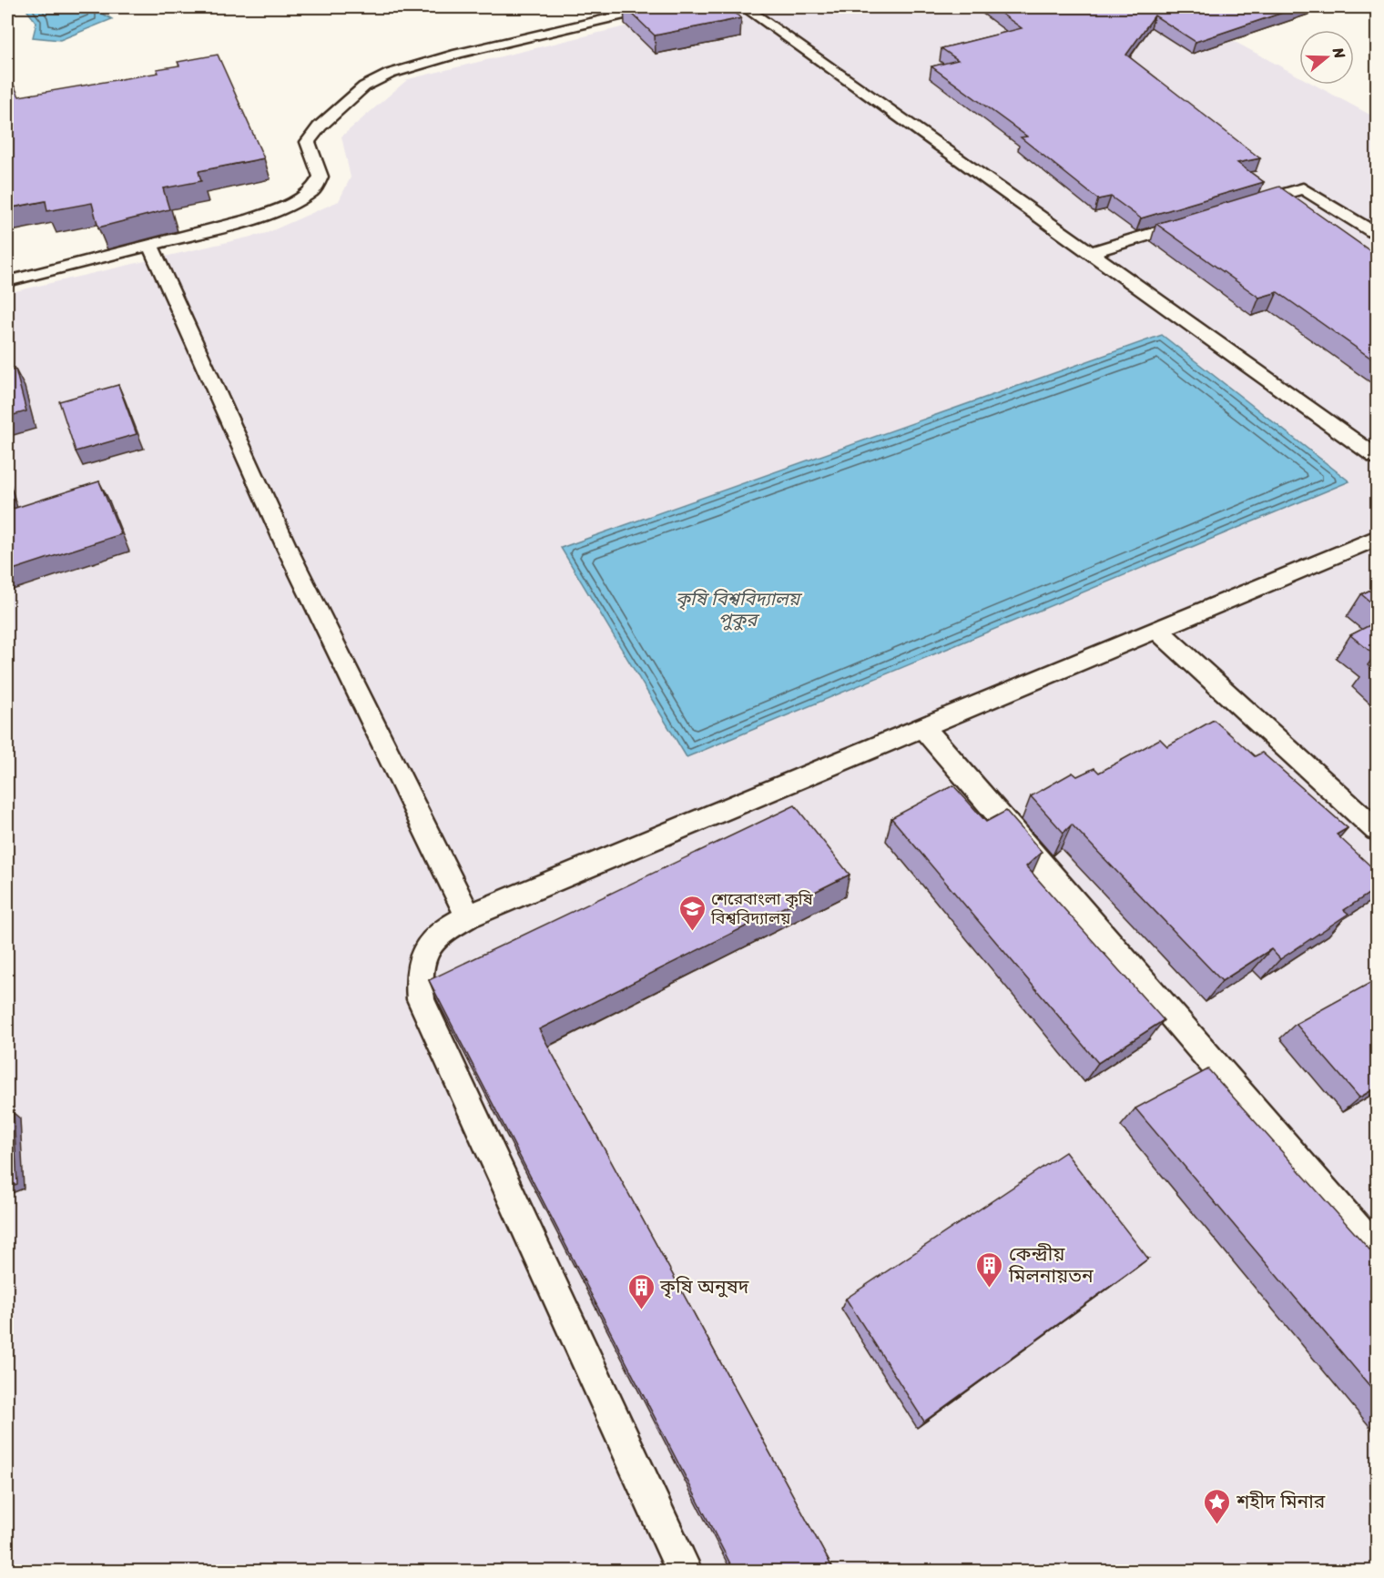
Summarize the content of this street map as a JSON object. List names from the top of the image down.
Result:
{
  "water": ["কৃষি বিশ্ববিদ্যালয় পুকুর"],
  "places": {
    "school or university": ["শেরেবাংলা কৃষি বিশ্ববিদ্যালয়"],
    "building": ["কেন্দ্রীয় মিলনায়তন", "কৃষি অনুষদ"],
    "place": ["শহীদ মিনার"]
  },
  "north": "right"
}
